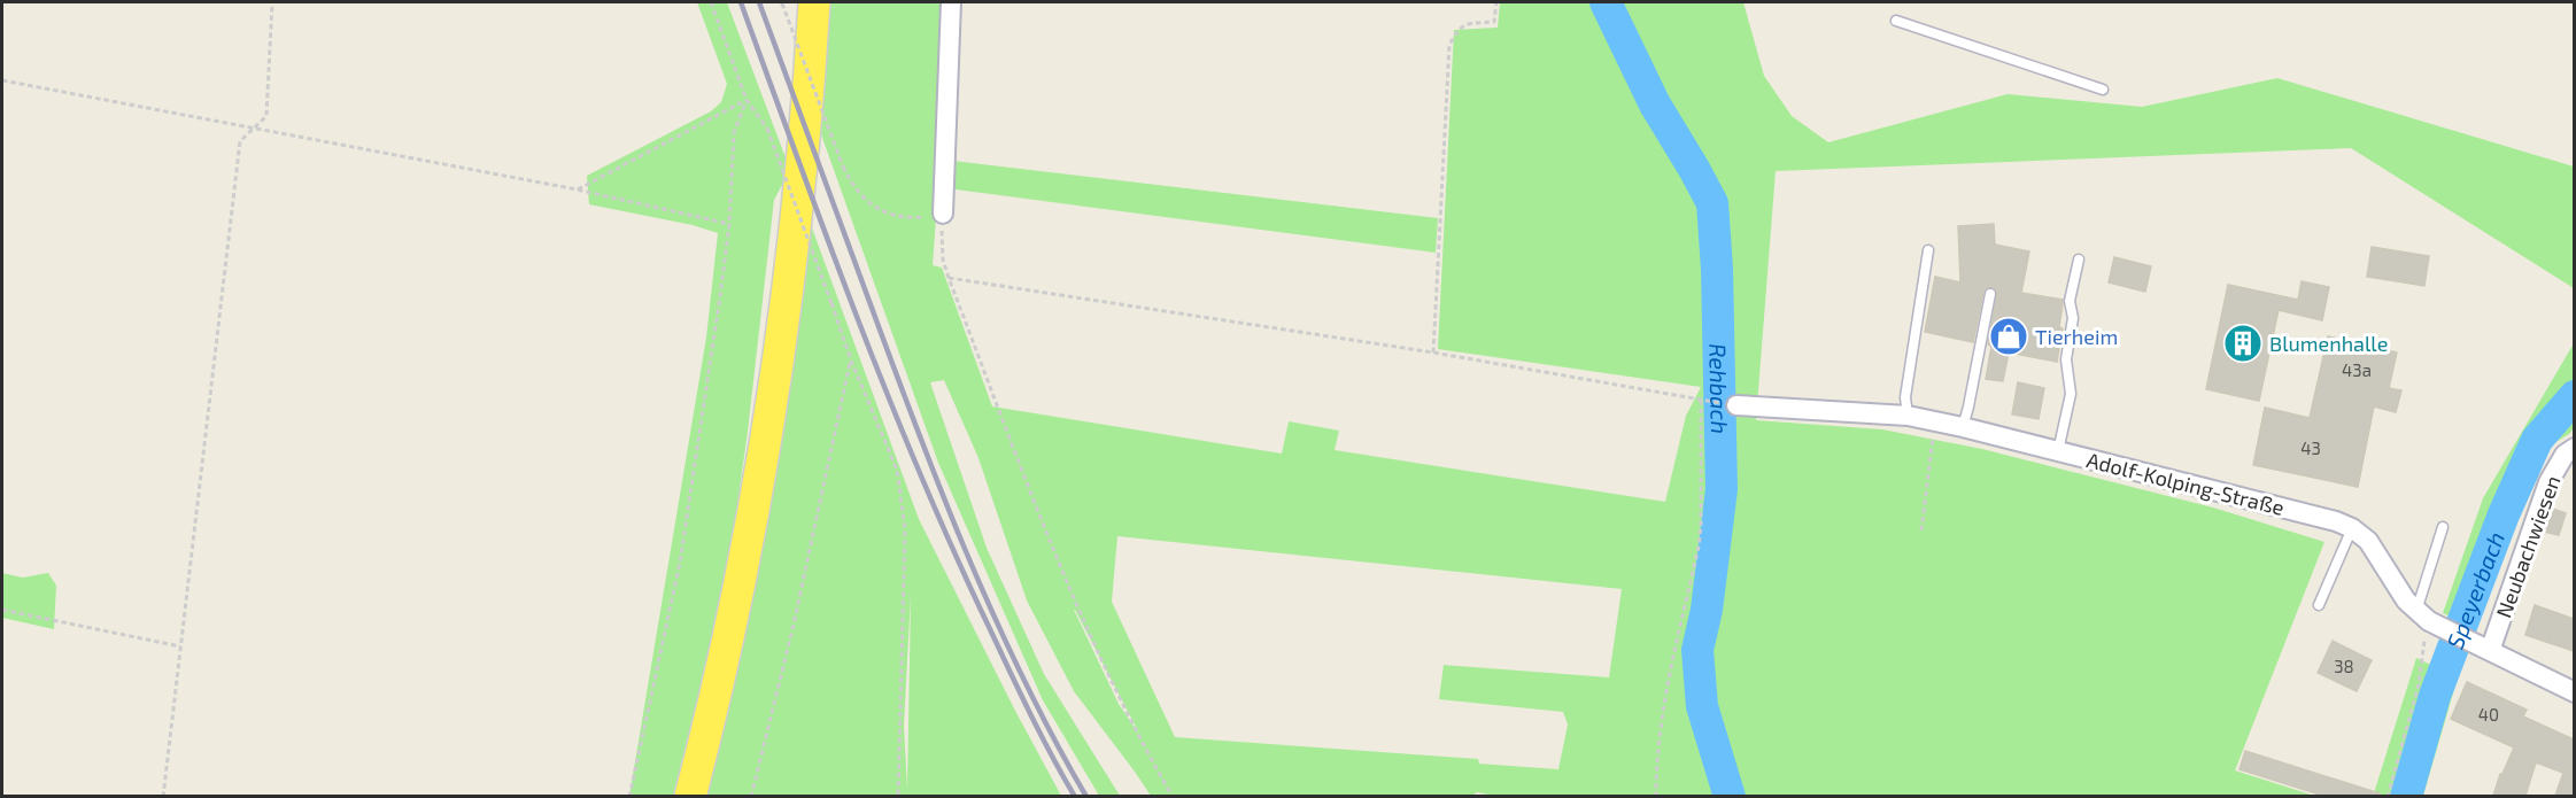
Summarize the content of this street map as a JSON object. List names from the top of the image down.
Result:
{
  "streets": {
    "street": ["Adolf-Kolping-Straße", "Neubachwiesen"]
  },
  "crossings": [
    ["Adolf-Kolping-Straße", "Neubachwiesen"]
  ],
  "water": ["Rehbach", "Speyerbach"],
  "places": {
    "shop": ["Tierheim"],
    "building": ["Blumenhalle"]
  },
  "house_numbers": [
    "43a",
    "43",
    "38",
    "40"
  ]
}
